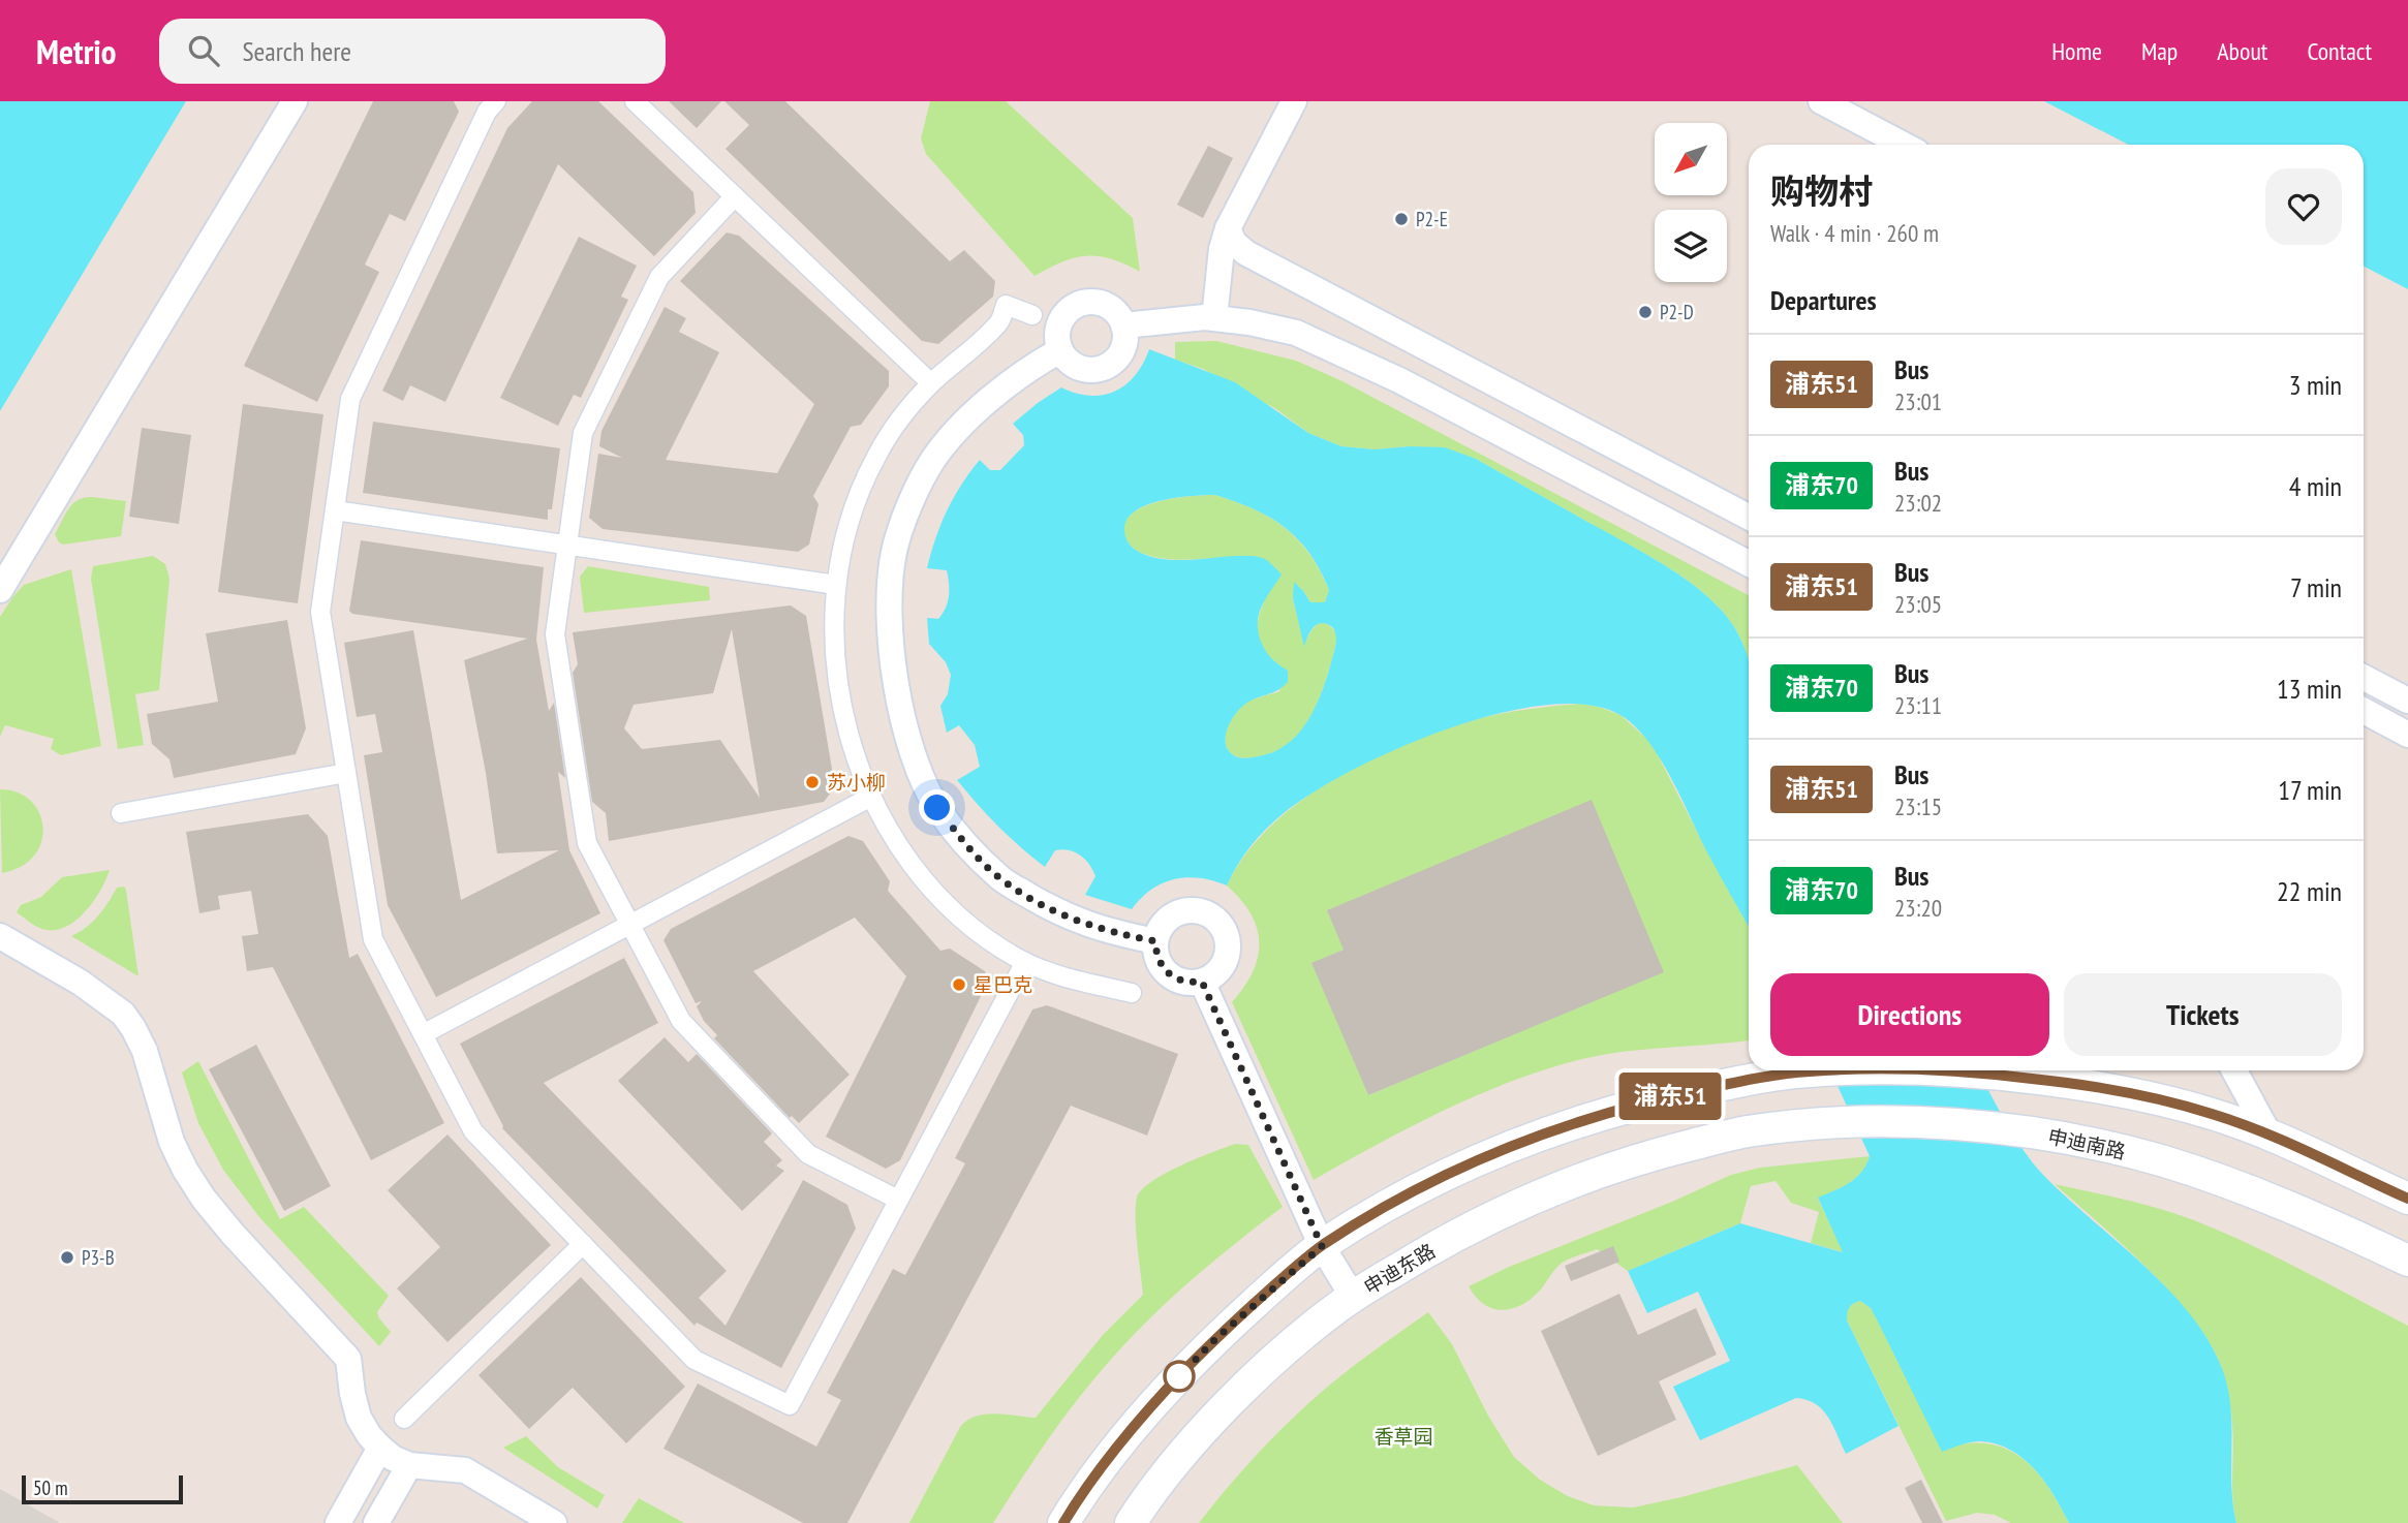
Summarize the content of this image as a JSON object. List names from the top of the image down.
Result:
{
  "streets": {
    "street": ["申迪南路", "申迪东路"]
  },
  "crossings": [
    ["申迪南路", "申迪东路"]
  ],
  "parks": ["香草园"],
  "places": [
    "P2-E",
    "P2-D",
    "苏小柳",
    "星巴克",
    "P3-B"
  ],
  "lines": ["bus line 浦东51"],
  "scale_bar": "50 m",
  "north": "bottom left",
  "page": {
    "header": "Metrio",
    "search": "Search here",
    "nav": [
      "Home",
      "Map",
      "About",
      "Contact"
    ],
    "on_map": "浦东51",
    "heading": [
      ["购物村", "Walk · 4 min · 260 m"],
      "Departures"
    ],
    "list": [
      {
        "mark": "浦东51",
        "name": "Bus",
        "note": "23:01",
        "value": "3 min"
      },
      {
        "mark": "浦东70",
        "name": "Bus",
        "note": "23:02",
        "value": "4 min"
      },
      {
        "mark": "浦东51",
        "name": "Bus",
        "note": "23:05",
        "value": "7 min"
      },
      {
        "mark": "浦东70",
        "name": "Bus",
        "note": "23:11",
        "value": "13 min"
      },
      {
        "mark": "浦东51",
        "name": "Bus",
        "note": "23:15",
        "value": "17 min"
      },
      {
        "mark": "浦东70",
        "name": "Bus",
        "note": "23:20",
        "value": "22 min"
      }
    ],
    "buttons": ["Directions", "Tickets"],
    "scale": "50 m"
  }
}
